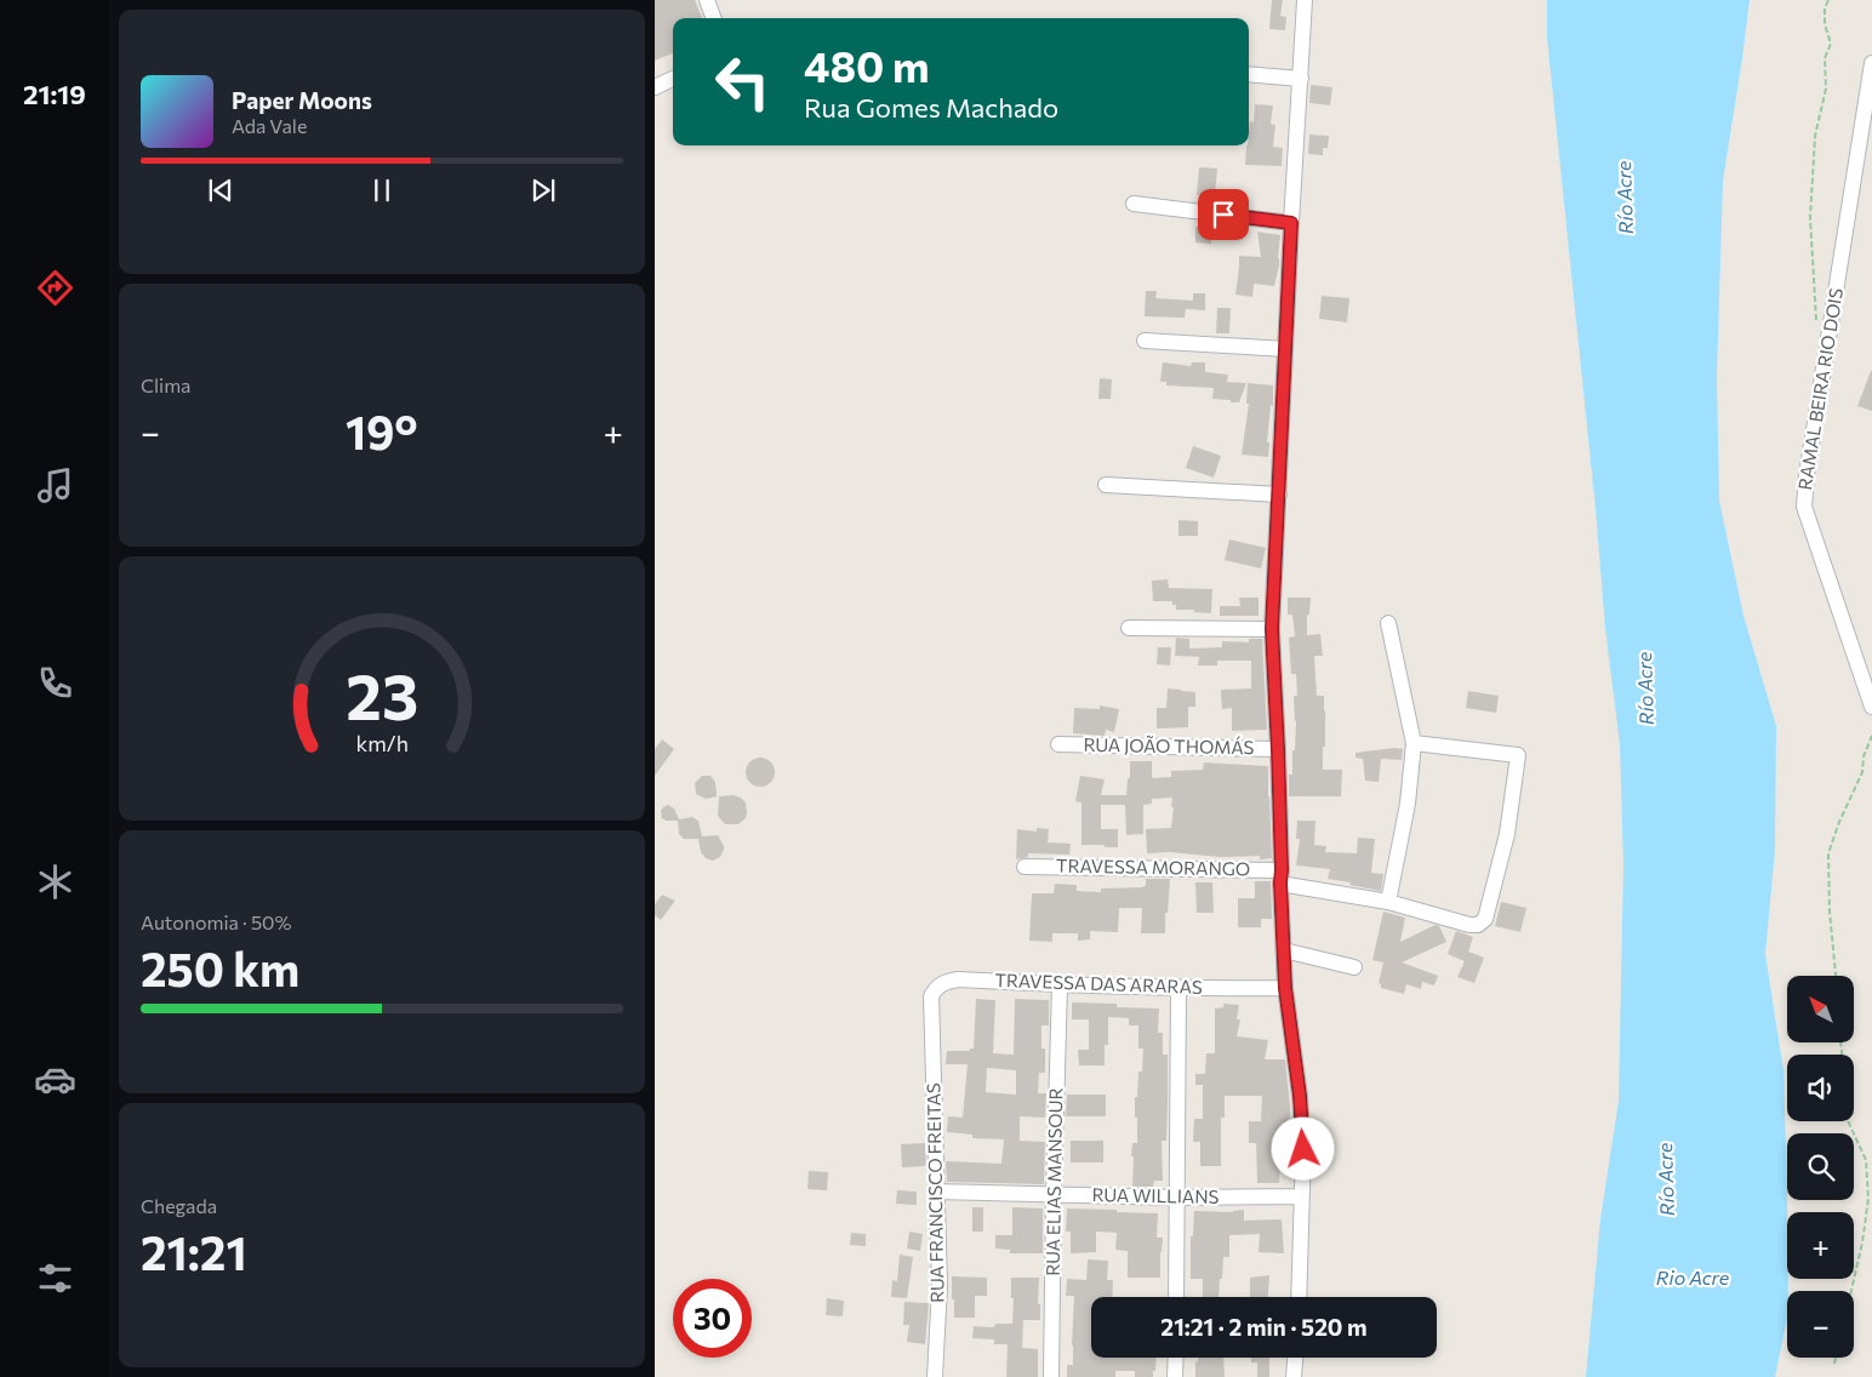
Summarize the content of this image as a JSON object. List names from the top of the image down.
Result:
{
  "streets": {
    "street": [
      "RAMAL BEIRA RIO DOIS",
      "RUA JOÃO THOMÁS",
      "TRAVESSA MORANGO",
      "TRAVESSA DAS ARARAS",
      "RUA ELIAS MANSOUR",
      "RUA FRANCISCO FREITAS",
      "RUA WILLIANS"
    ]
  },
  "crossings": [
    ["TRAVESSA DAS ARARAS", "RUA ELIAS MANSOUR"],
    ["TRAVESSA DAS ARARAS", "RUA FRANCISCO FREITAS"],
    ["RUA ELIAS MANSOUR", "RUA WILLIANS"],
    ["RUA FRANCISCO FREITAS", "RUA WILLIANS"]
  ],
  "water": ["Río Acre", "Rio Acre"],
  "north": "top left",
  "page": {
    "tabs": "21:19",
    "turn": ["480 m", "Rua Gomes Machado"],
    "song": ["Paper Moons", "Ada Vale"],
    "tile": [
      "Clima",
      ["Autonomia · 50%", "250 km"],
      ["Chegada", "21:21"]
    ],
    "heat": ["−", "19°", "+"],
    "map_buttons": ["+", "−"],
    "limit": "30",
    "trip": "21:21 · 2 min · 520 m",
    "gauge": ["23", "km/h"]
  }
}
